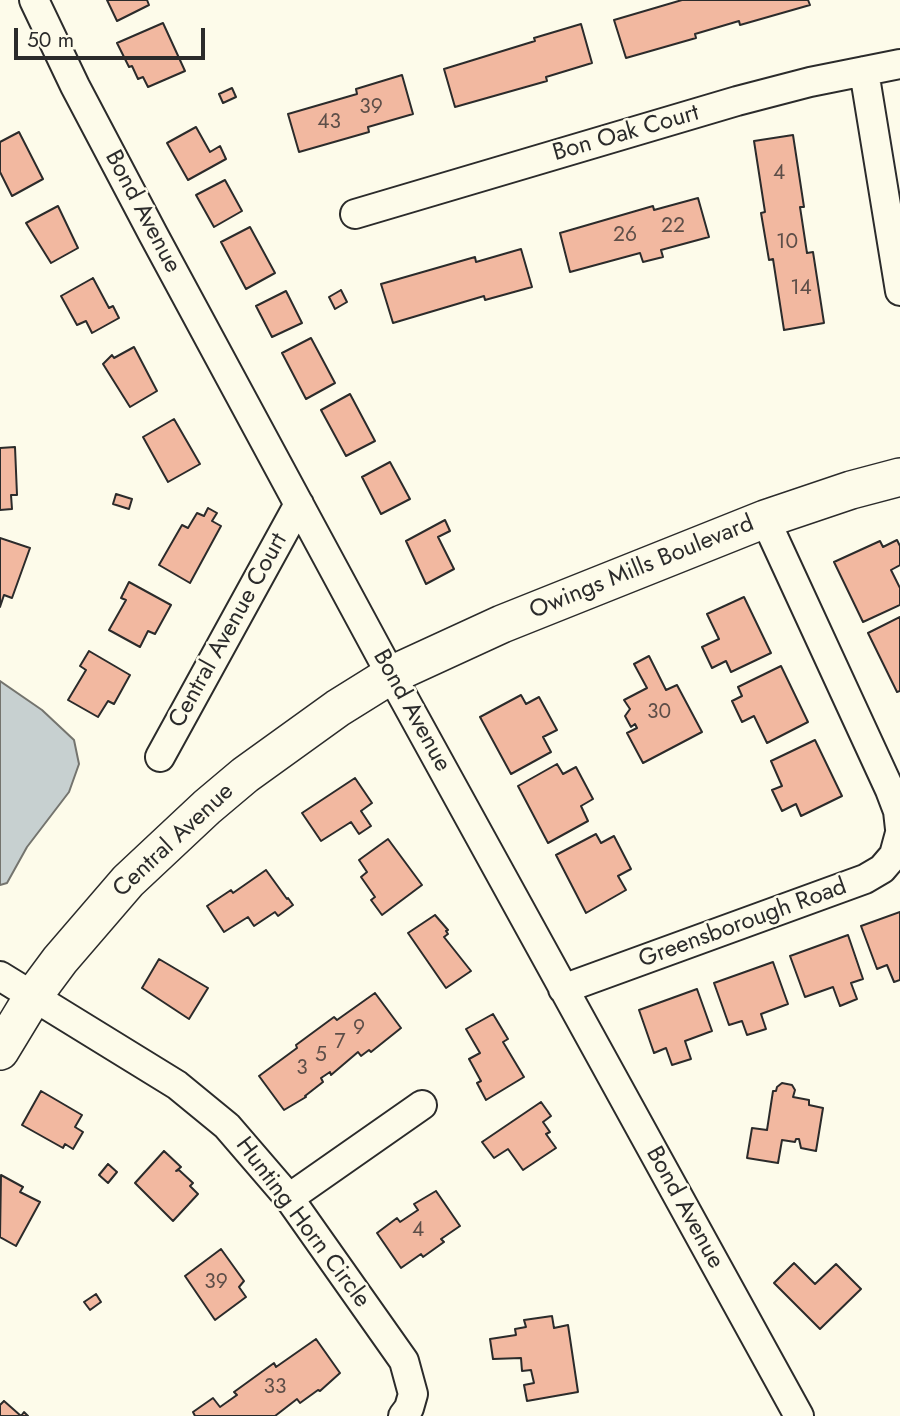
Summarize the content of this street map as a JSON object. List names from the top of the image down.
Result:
{
  "streets": {
    "main road": ["Owings Mills Boulevard", "Central Avenue"],
    "street": [
      "Bon Oak Court",
      "Bond Avenue",
      "Central Avenue Court",
      "Greensborough Road",
      "Hunting Horn Circle"
    ]
  },
  "crossings": [
    ["Bond Avenue", "Owings Mills Boulevard"],
    ["Bond Avenue", "Central Avenue Court"],
    ["Bond Avenue", "Central Avenue"],
    ["Bond Avenue", "Greensborough Road"],
    ["Owings Mills Boulevard", "Central Avenue"],
    ["Owings Mills Boulevard", "Greensborough Road"],
    ["Central Avenue", "Hunting Horn Circle"]
  ],
  "house_numbers": [
    "39",
    "43",
    "4",
    "22",
    "26",
    "10",
    "14",
    "30",
    "9",
    "7",
    "5",
    "3",
    "4",
    "39",
    "33"
  ],
  "scale_bar": "50 m"
}
